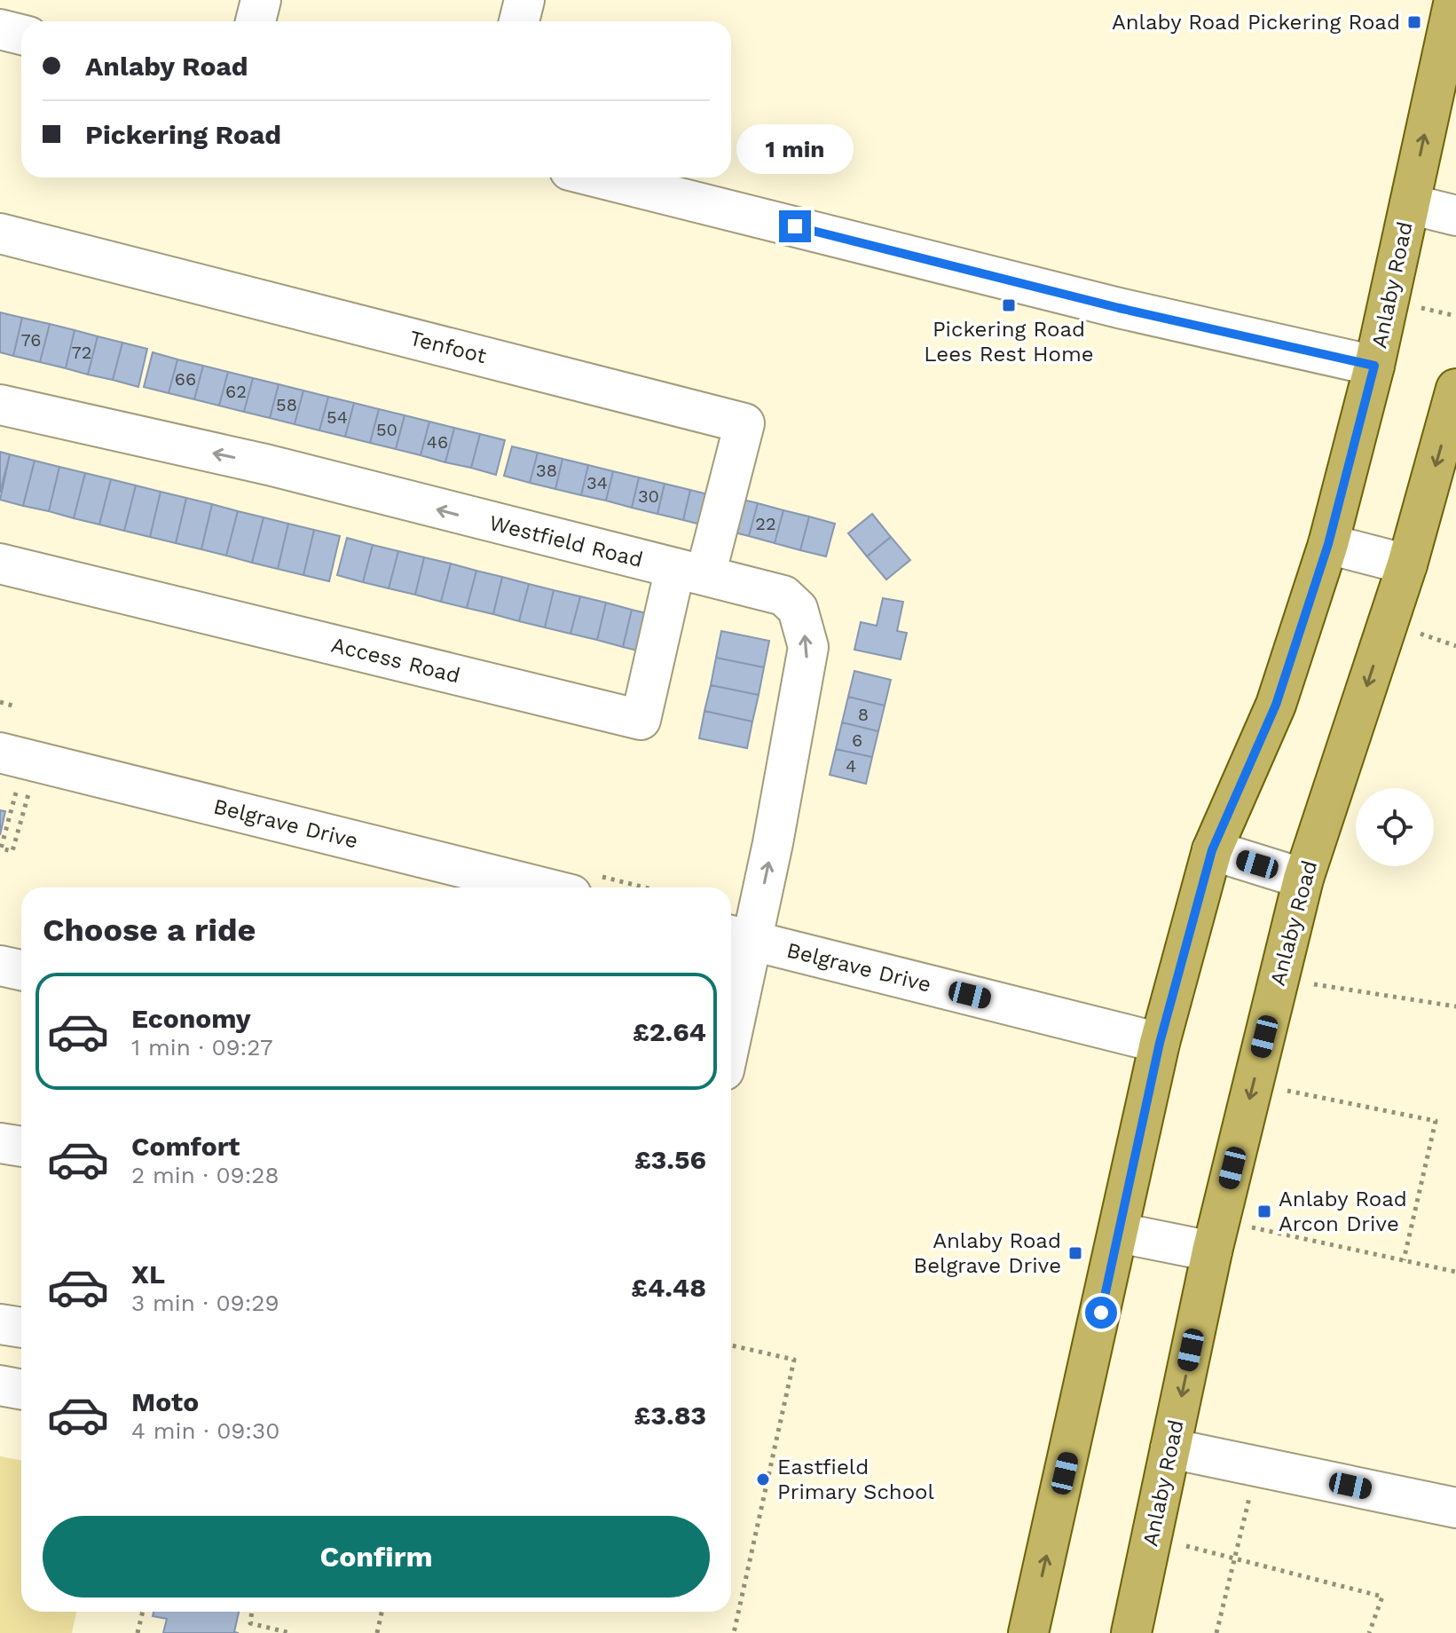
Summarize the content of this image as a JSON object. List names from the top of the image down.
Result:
{
  "streets": {
    "main road": ["Anlaby Road"],
    "street": [
      "Tenfoot",
      "Westfield Road",
      "Access Road",
      "Belgrave Drive"
    ]
  },
  "crossings": [
    ["Anlaby Road", "Belgrave Drive"],
    ["Tenfoot", "Westfield Road"],
    ["Tenfoot", "Access Road"],
    ["Westfield Road", "Access Road"],
    ["Westfield Road", "Belgrave Drive"]
  ],
  "places": {
    "transit": [
      "Anlaby Road Pickering Road",
      "Pickering Road Lees Rest Home",
      "Anlaby Road Arcon Drive",
      "Anlaby Road Belgrave Drive"
    ],
    "other": ["Eastfield Primary School"]
  },
  "house_numbers": [
    "76",
    "72",
    "66",
    "62",
    "58",
    "54",
    "50",
    "46",
    "38",
    "34",
    "30",
    "22",
    "8",
    "6",
    "4"
  ],
  "page": {
    "banner": ["Anlaby Road", "Pickering Road"],
    "bubble": "1 min",
    "heading": "Choose a ride",
    "list": [
      {
        "name": "Economy",
        "note": "1 min · 09:27",
        "value": "£2.64"
      },
      {
        "name": "Comfort",
        "note": "2 min · 09:28",
        "value": "£3.56"
      },
      {
        "name": "XL",
        "note": "3 min · 09:29",
        "value": "£4.48"
      },
      {
        "name": "Moto",
        "note": "4 min · 09:30",
        "value": "£3.83"
      }
    ],
    "buttons": "Confirm"
  }
}
